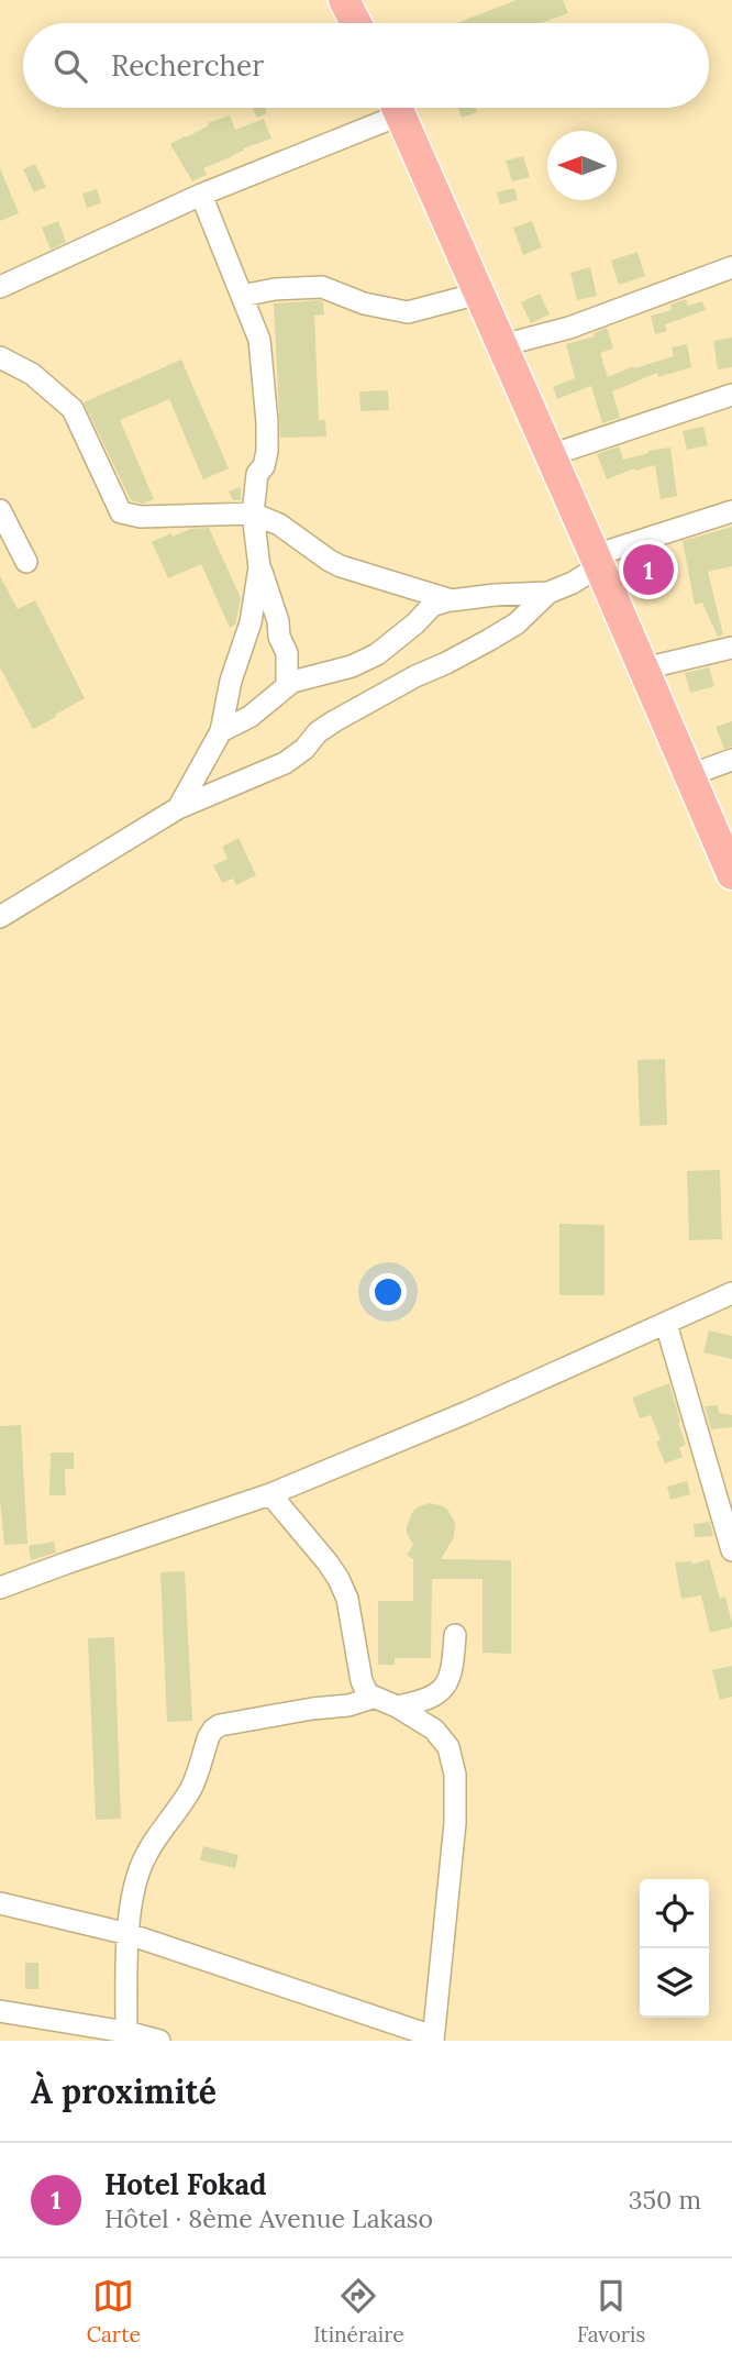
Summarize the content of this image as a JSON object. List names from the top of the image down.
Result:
{
  "north": "left",
  "page": {
    "search": "Rechercher",
    "pins": "1",
    "heading": "À proximité",
    "list": [
      {
        "mark": "1",
        "name": "Hotel Fokad",
        "note": "Hôtel · 8ème Avenue Lakaso",
        "value": "350 m"
      }
    ],
    "nav": ["Carte", "Itinéraire", "Favoris"]
  }
}
